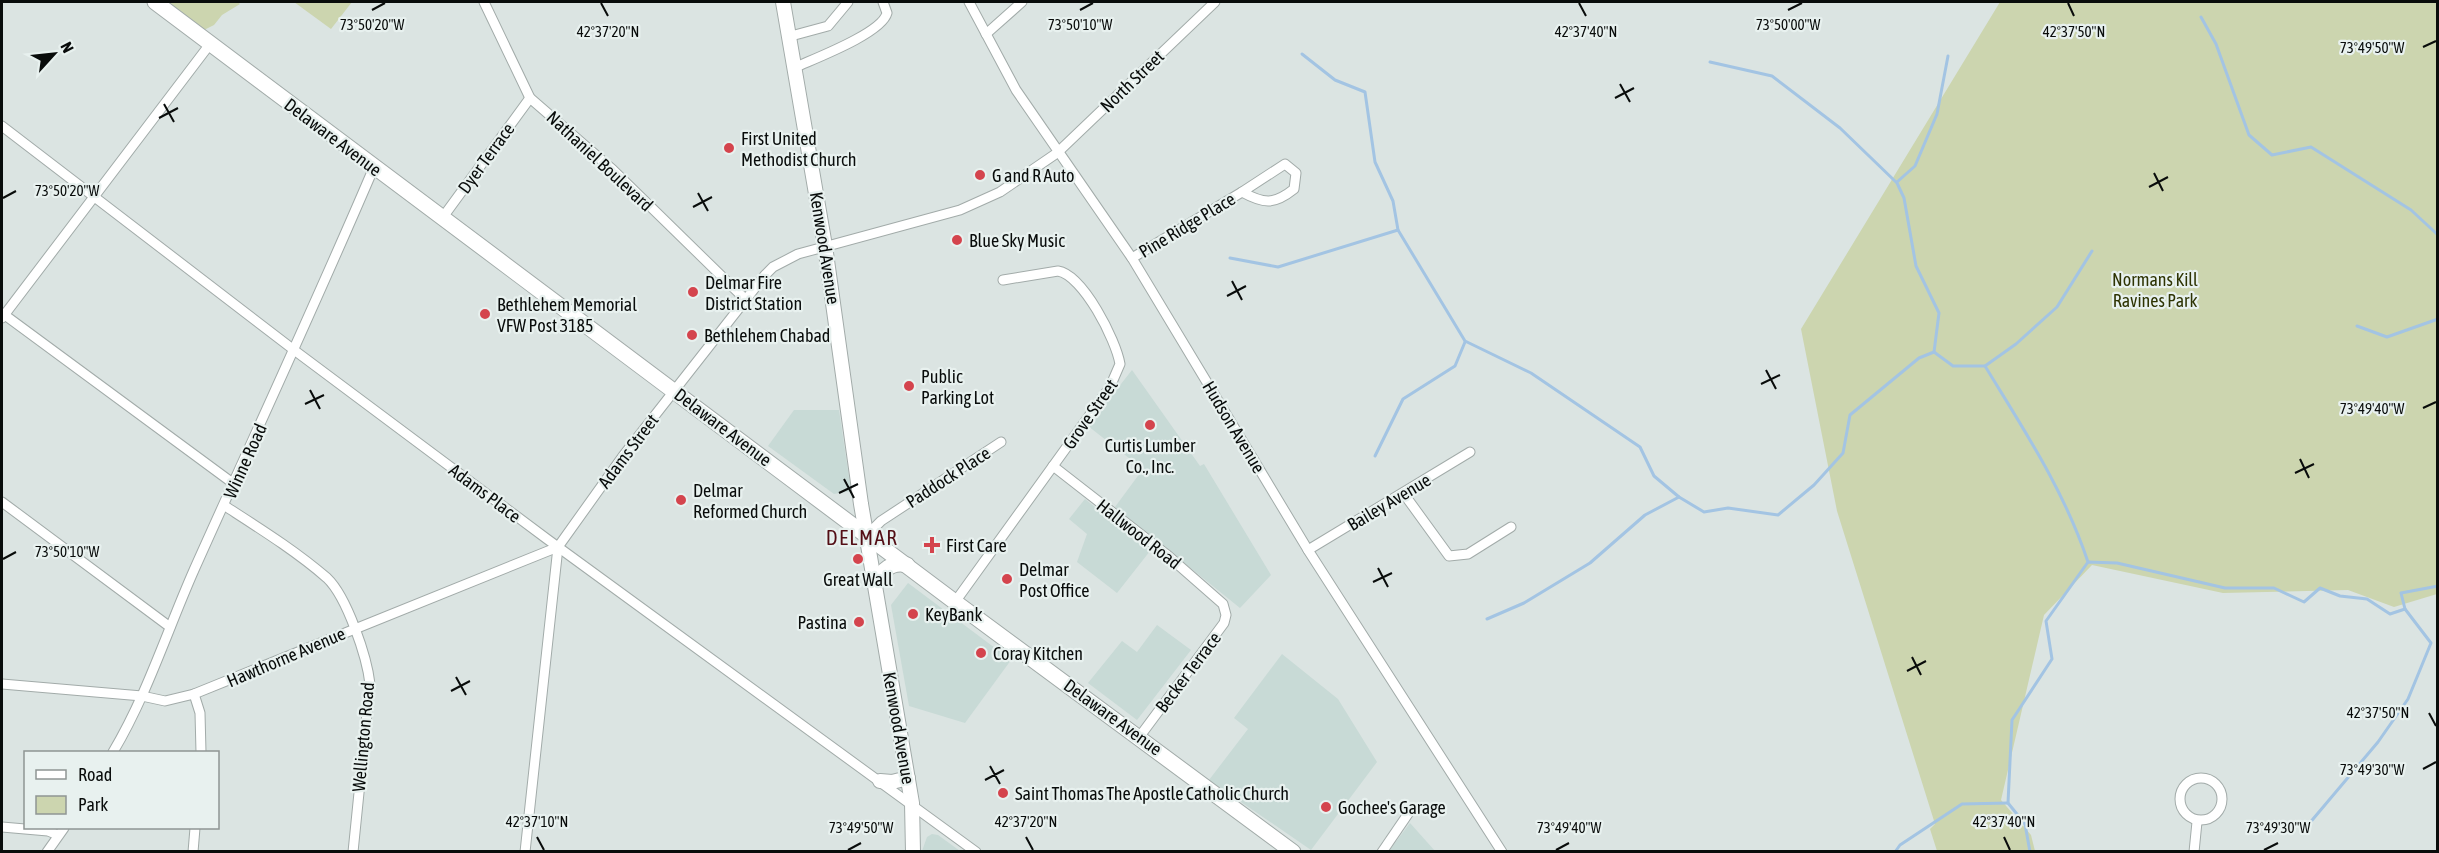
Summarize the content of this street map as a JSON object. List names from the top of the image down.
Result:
{
  "streets": {
    "main road": ["Delaware Avenue", "Kenwood Avenue"],
    "street": [
      "North Street",
      "Dyer Terrace",
      "Nathaniel Boulevard",
      "Pine Ridge Place",
      "Grove Street",
      "Hudson Avenue",
      "Adams Street",
      "Winne Road",
      "Paddock Place",
      "Adams Place",
      "Bailey Avenue",
      "Hallwood Road",
      "Hawthorne Avenue",
      "Becker Terrace",
      "Wellington Road"
    ]
  },
  "crossings": [
    ["North Street", "Hudson Avenue"],
    ["North Street", "Adams Street"],
    ["Delaware Avenue", "Dyer Terrace"],
    ["Delaware Avenue", "Kenwood Avenue"],
    ["Delaware Avenue", "Grove Street"],
    ["Delaware Avenue", "Adams Street"],
    ["Delaware Avenue", "Winne Road"],
    ["Delaware Avenue", "Paddock Place"],
    ["Delaware Avenue", "Becker Terrace"],
    ["Dyer Terrace", "Nathaniel Boulevard"],
    ["Nathaniel Boulevard", "Adams Street"],
    ["Pine Ridge Place", "Hudson Avenue"],
    ["Kenwood Avenue", "Adams Street"],
    ["Kenwood Avenue", "Paddock Place"],
    ["Kenwood Avenue", "Adams Place"],
    ["Grove Street", "Hallwood Road"],
    ["Hudson Avenue", "Bailey Avenue"],
    ["Adams Street", "Adams Place"],
    ["Adams Street", "Hawthorne Avenue"],
    ["Winne Road", "Adams Place"],
    ["Winne Road", "Hawthorne Avenue"],
    ["Winne Road", "Wellington Road"],
    ["Adams Place", "Hawthorne Avenue"],
    ["Hallwood Road", "Becker Terrace"],
    ["Hawthorne Avenue", "Wellington Road"]
  ],
  "districts": ["DELMAR"],
  "parks": ["Normans Kill Ravines Park"],
  "places": {
    "other": [
      "First United Methodist Church",
      "G and R Auto",
      "Blue Sky Music",
      "Delmar Fire District Station",
      "Bethlehem Memorial VFW Post 3185",
      "Bethlehem Chabad",
      "Public Parking Lot",
      "Curtis Lumber Co., Inc.",
      "Delmar Reformed Church",
      "Great Wall",
      "Delmar Post Office",
      "KeyBank",
      "Pastina",
      "Coray Kitchen",
      "Saint Thomas The Apostle Catholic Church",
      "Gochee's Garage"
    ],
    "health": ["First Care"]
  },
  "legend": ["Road", "Park"],
  "north": "top right",
  "coordinates": [
    "73°50'20\"W",
    "73°50'10\"W",
    "73°50'00\"W",
    "42°37'20\"N",
    "42°37'40\"N",
    "42°37'50\"N",
    "73°49'50\"W",
    "73°49'40\"W",
    "73°49'30\"W",
    "42°37'10\"N"
  ]
}
